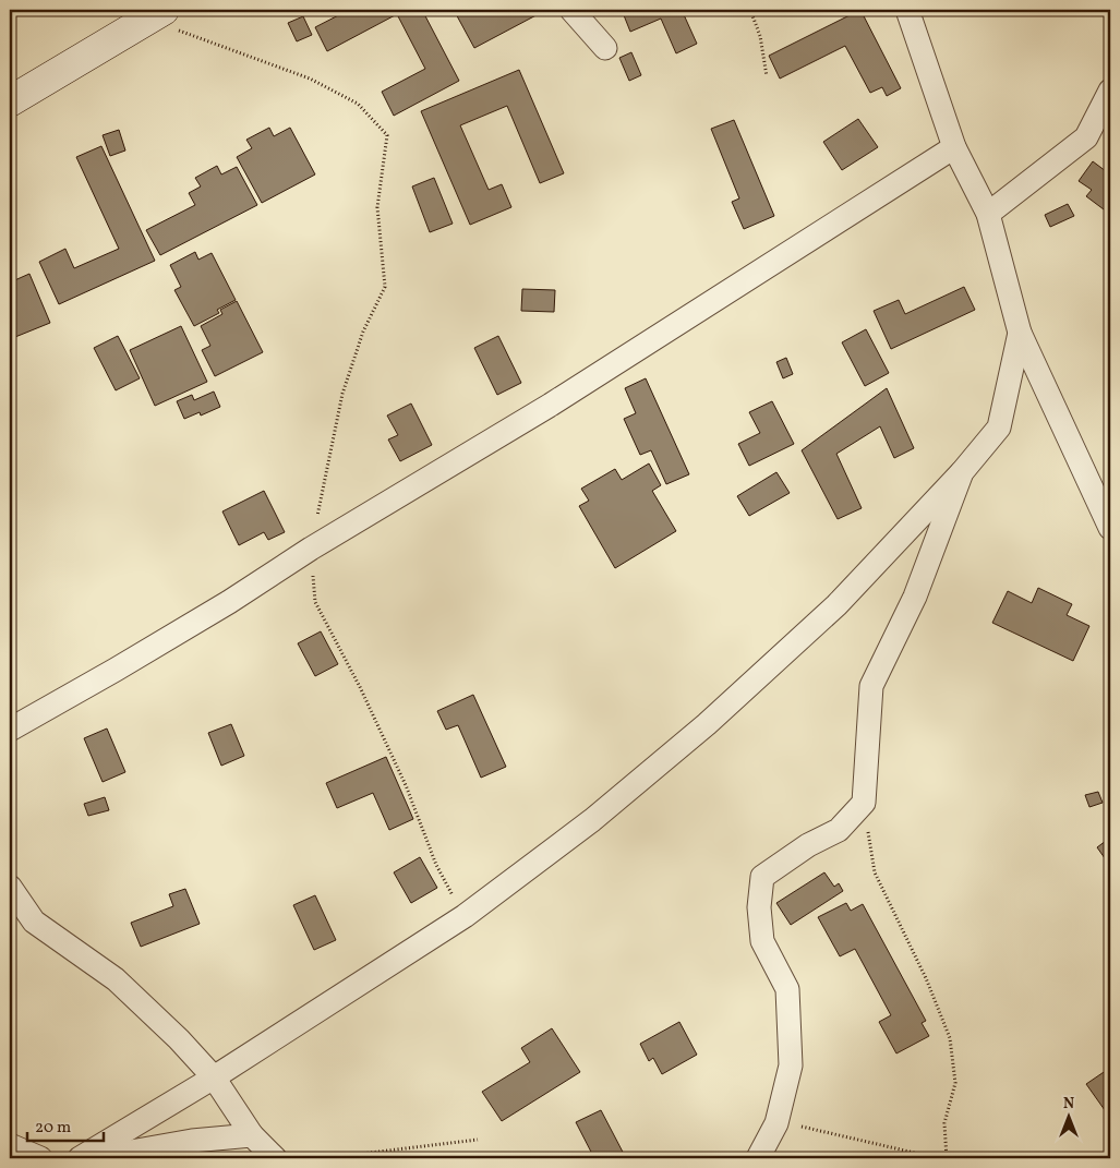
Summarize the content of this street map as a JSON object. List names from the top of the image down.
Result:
{
  "scale_bar": "20 m",
  "north": "top"
}
